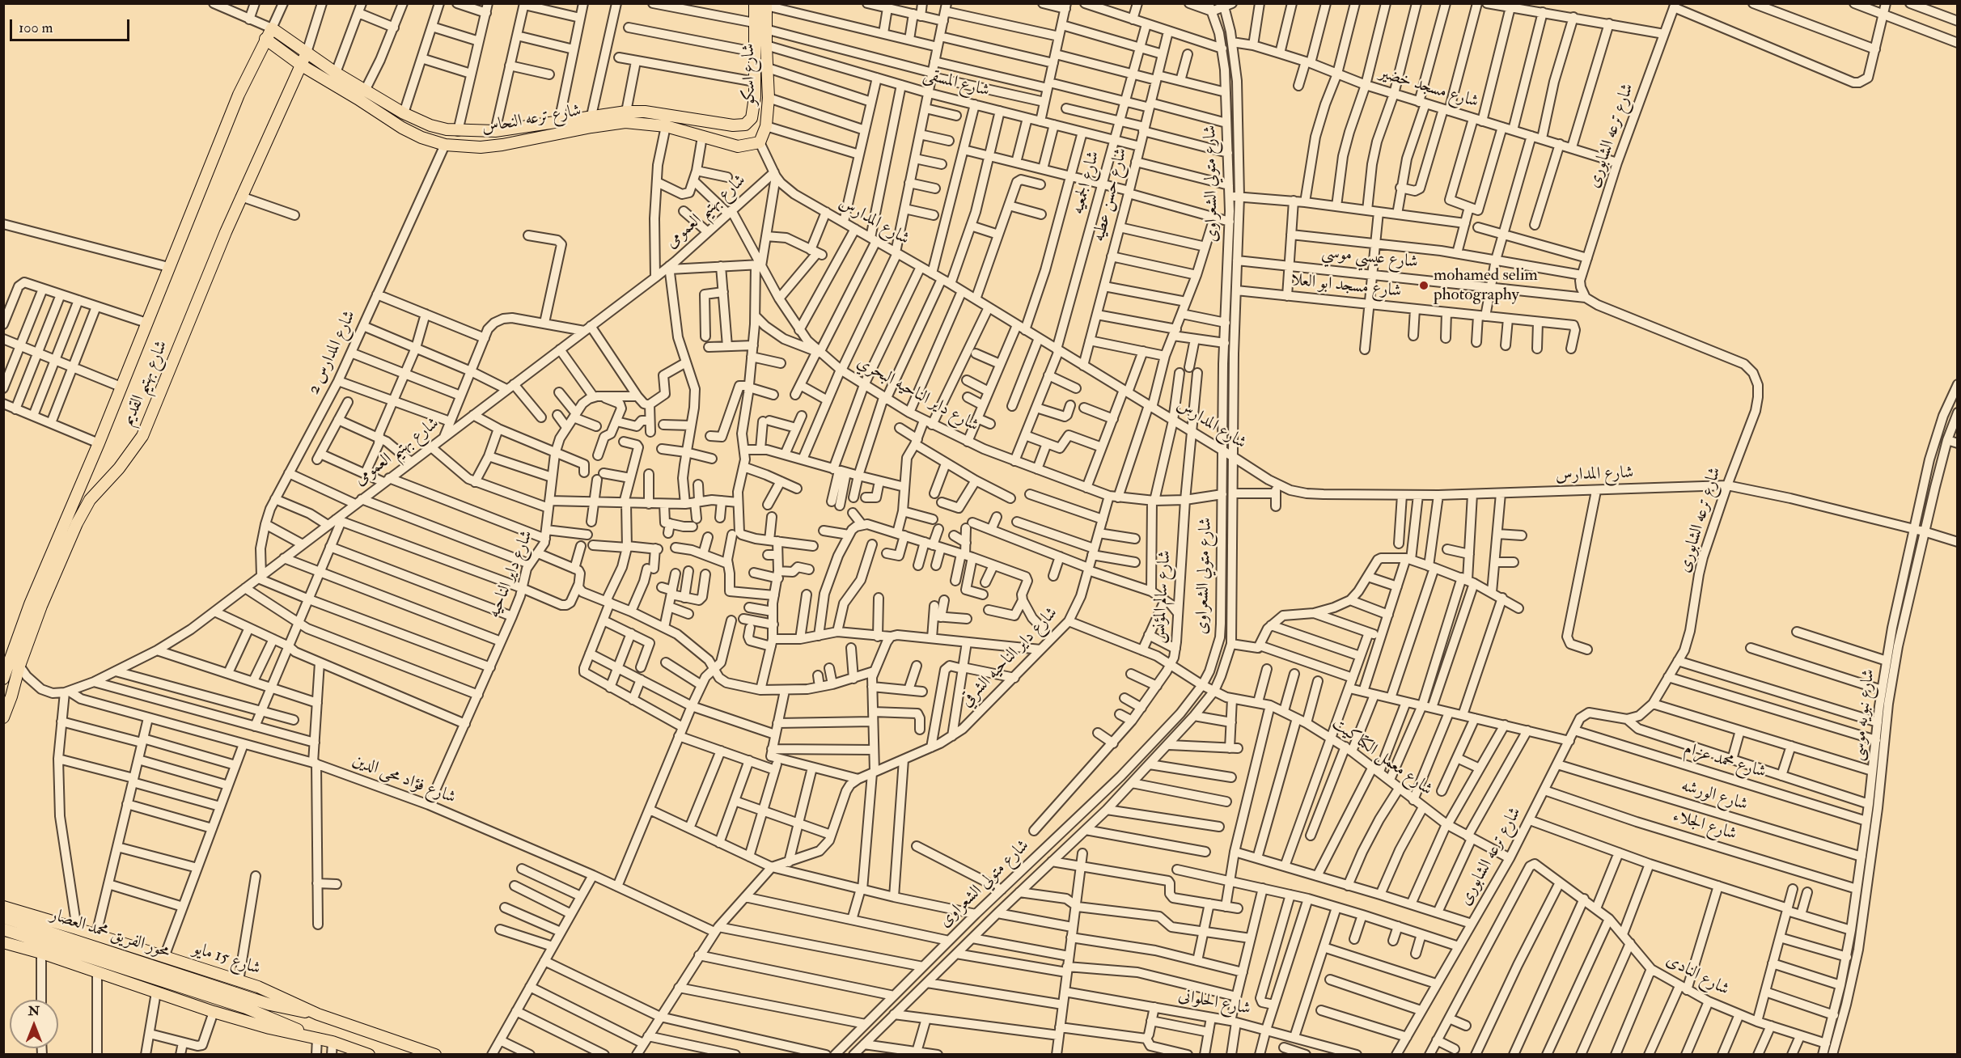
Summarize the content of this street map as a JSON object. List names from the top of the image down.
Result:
{
  "streets": {
    "main road": [
      "شارع اسكو",
      "شارع ترعه النحاس",
      "شارع بهتيم القديم",
      "محور الفريق محمد العصار",
      "شارع 15 مايو"
    ],
    "street": [
      "شارع المسقى",
      "شارع مسجد خضير",
      "شارع ترعه الشابورى",
      "شارع الجمعيه",
      "شارع متولي الشعراوى",
      "شارع حسن عطيه",
      "شارع بهتيم العمومى",
      "شارع المدارس",
      "شارع عيسي موسي",
      "شارع مسجد ابو العلا",
      "شارع المدارس 2",
      "شارع داير الناحيه البحري",
      "شارع داير الناحيه",
      "شارع سالم المؤنس",
      "شارع داير الناحيه الشرقي",
      "شارع نبويه موسى",
      "شارع معمل الكتاكيت",
      "شارع محمد عزام",
      "شارع فؤاد محى الدين",
      "شارع الورشه",
      "شارع الجلاء",
      "شارع النادى",
      "شارع الحلوانى"
    ]
  },
  "crossings": [
    ["شارع اسكو", "شارع المسقى"],
    ["شارع اسكو", "شارع ترعه النحاس"],
    ["شارع اسكو", "شارع المدارس"],
    ["شارع المسقى", "شارع الجمعيه"],
    ["شارع المسقى", "شارع حسن عطيه"],
    ["شارع مسجد خضير", "شارع ترعه الشابورى"],
    ["شارع مسجد خضير", "شارع متولي الشعراوى"],
    ["شارع ترعه النحاس", "شارع المدارس"],
    ["شارع ترعه النحاس", "شارع المدارس 2"],
    ["شارع ترعه النحاس", "شارع بهتيم القديم"],
    ["شارع ترعه الشابورى", "شارع المدارس"],
    ["شارع ترعه الشابورى", "شارع عيسي موسي"],
    ["شارع ترعه الشابورى", "شارع معمل الكتاكيت"],
    ["شارع ترعه الشابورى", "شارع محمد عزام"],
    ["شارع ترعه الشابورى", "شارع الورشه"],
    ["شارع ترعه الشابورى", "شارع الجلاء"],
    ["شارع الجمعيه", "شارع المدارس"],
    ["شارع الجمعيه", "شارع داير الناحيه البحري"],
    ["شارع متولي الشعراوى", "شارع المدارس"],
    ["شارع متولي الشعراوى", "شارع عيسي موسي"],
    ["شارع متولي الشعراوى", "شارع مسجد ابو العلا"],
    ["شارع متولي الشعراوى", "شارع داير الناحيه البحري"],
    ["شارع متولي الشعراوى", "شارع معمل الكتاكيت"],
    ["شارع متولي الشعراوى", "شارع فؤاد محى الدين"],
    ["شارع حسن عطيه", "شارع المدارس"],
    ["شارع بهتيم العمومى", "شارع المدارس"],
    ["شارع بهتيم العمومى", "شارع المدارس 2"],
    ["شارع بهتيم العمومى", "شارع بهتيم القديم"],
    ["شارع بهتيم العمومى", "شارع داير الناحيه البحري"],
    ["شارع بهتيم العمومى", "شارع فؤاد محى الدين"],
    ["شارع المدارس", "شارع سالم المؤنس"],
    ["شارع المدارس", "شارع نبويه موسى"],
    ["شارع داير الناحيه البحري", "شارع سالم المؤنس"],
    ["شارع داير الناحيه البحري", "شارع داير الناحيه الشرقي"],
    ["شارع داير الناحيه", "شارع فؤاد محى الدين"],
    ["شارع سالم المؤنس", "شارع معمل الكتاكيت"],
    ["شارع داير الناحيه الشرقي", "شارع معمل الكتاكيت"],
    ["شارع نبويه موسى", "شارع محمد عزام"],
    ["شارع نبويه موسى", "شارع الورشه"],
    ["شارع نبويه موسى", "شارع الجلاء"],
    ["شارع نبويه موسى", "شارع النادى"],
    ["محور الفريق محمد العصار", "شارع 15 مايو"]
  ],
  "places": ["mohamed selim photography"],
  "scale_bar": "100 m",
  "north": "top"
}
